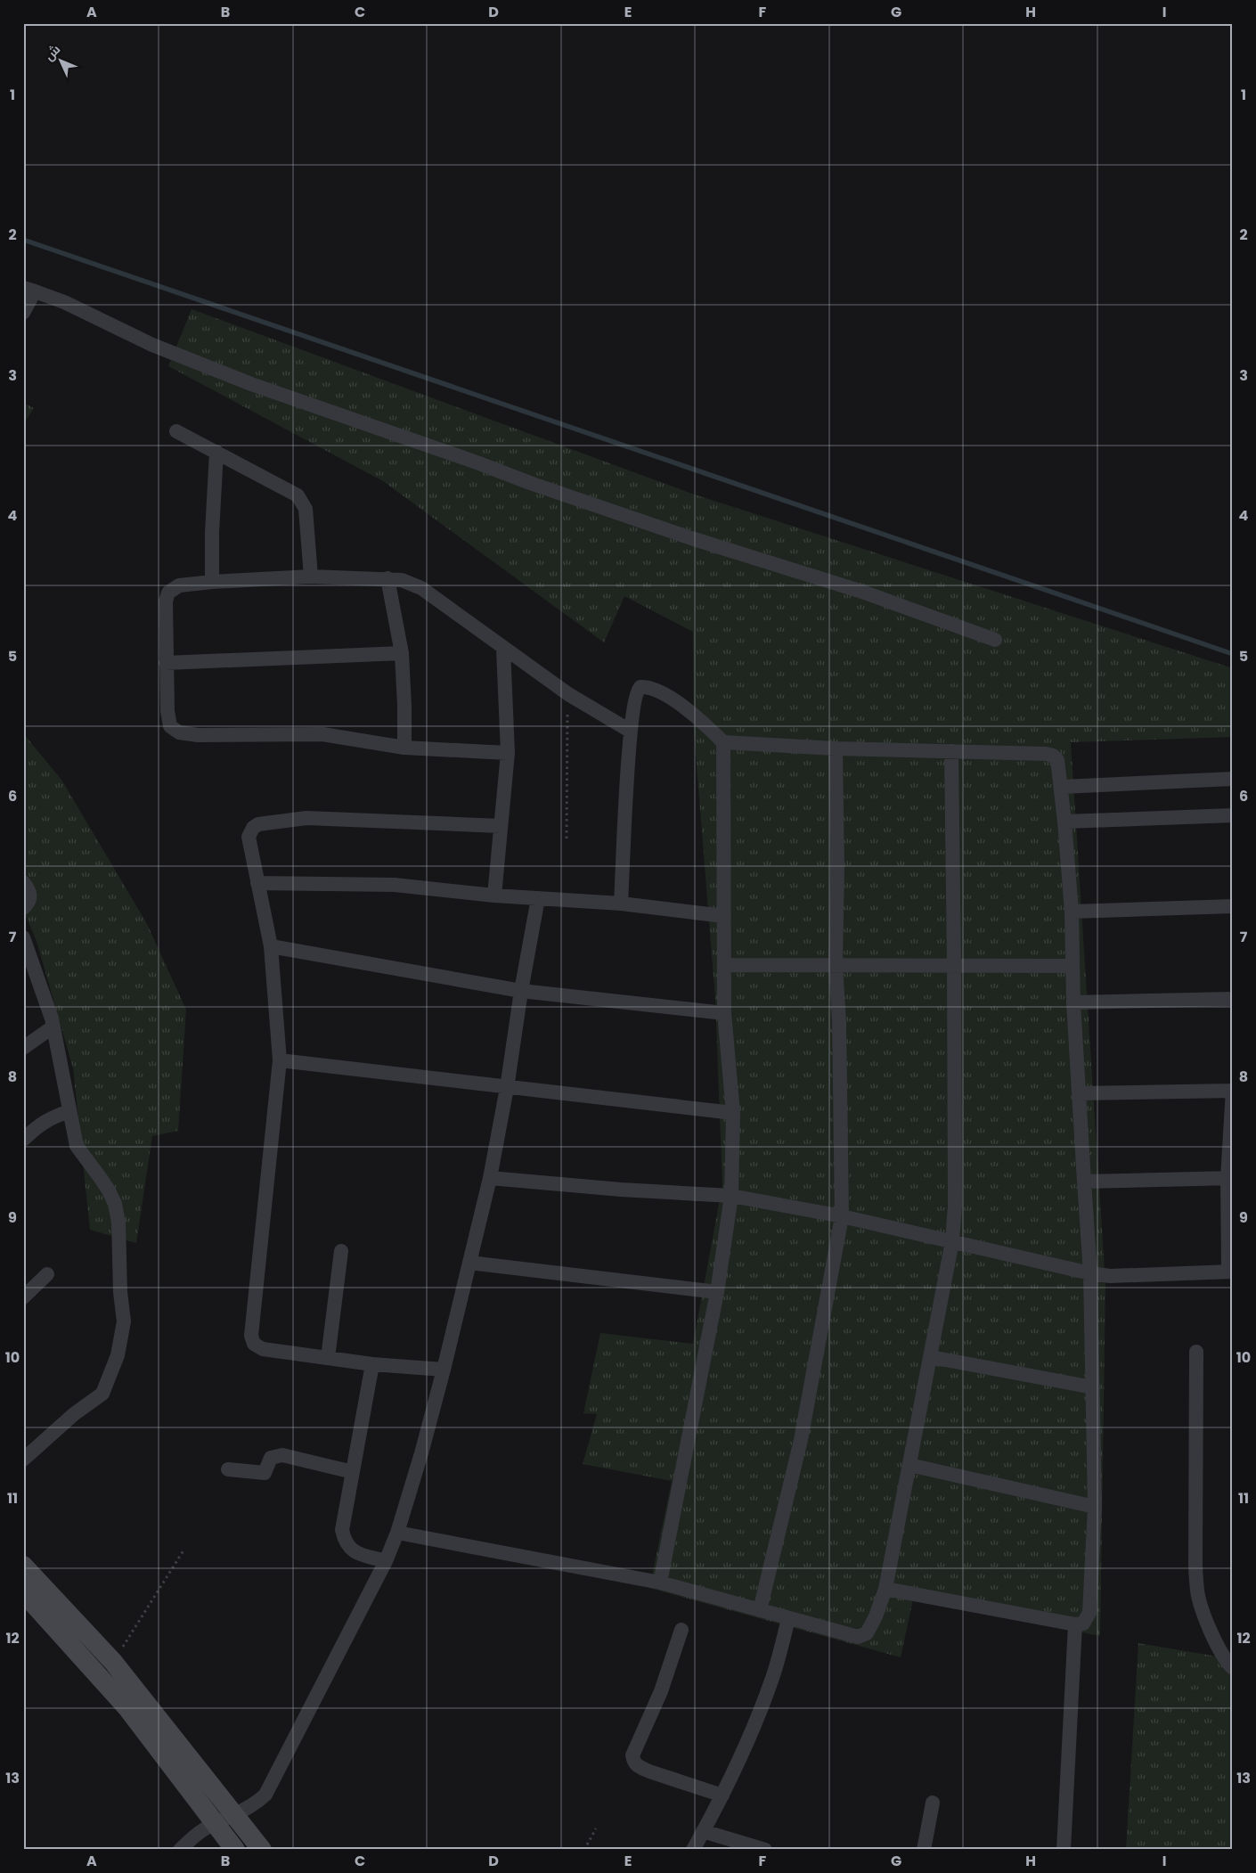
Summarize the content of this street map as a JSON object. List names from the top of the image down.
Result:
{
  "north": "top left",
  "grid": {
    "columns": [
      "A",
      "B",
      "C",
      "D",
      "E",
      "F",
      "G",
      "H",
      "I"
    ],
    "rows": [
      "1",
      "2",
      "3",
      "4",
      "5",
      "6",
      "7",
      "8",
      "9",
      "10",
      "11",
      "12",
      "13"
    ]
  }
}
